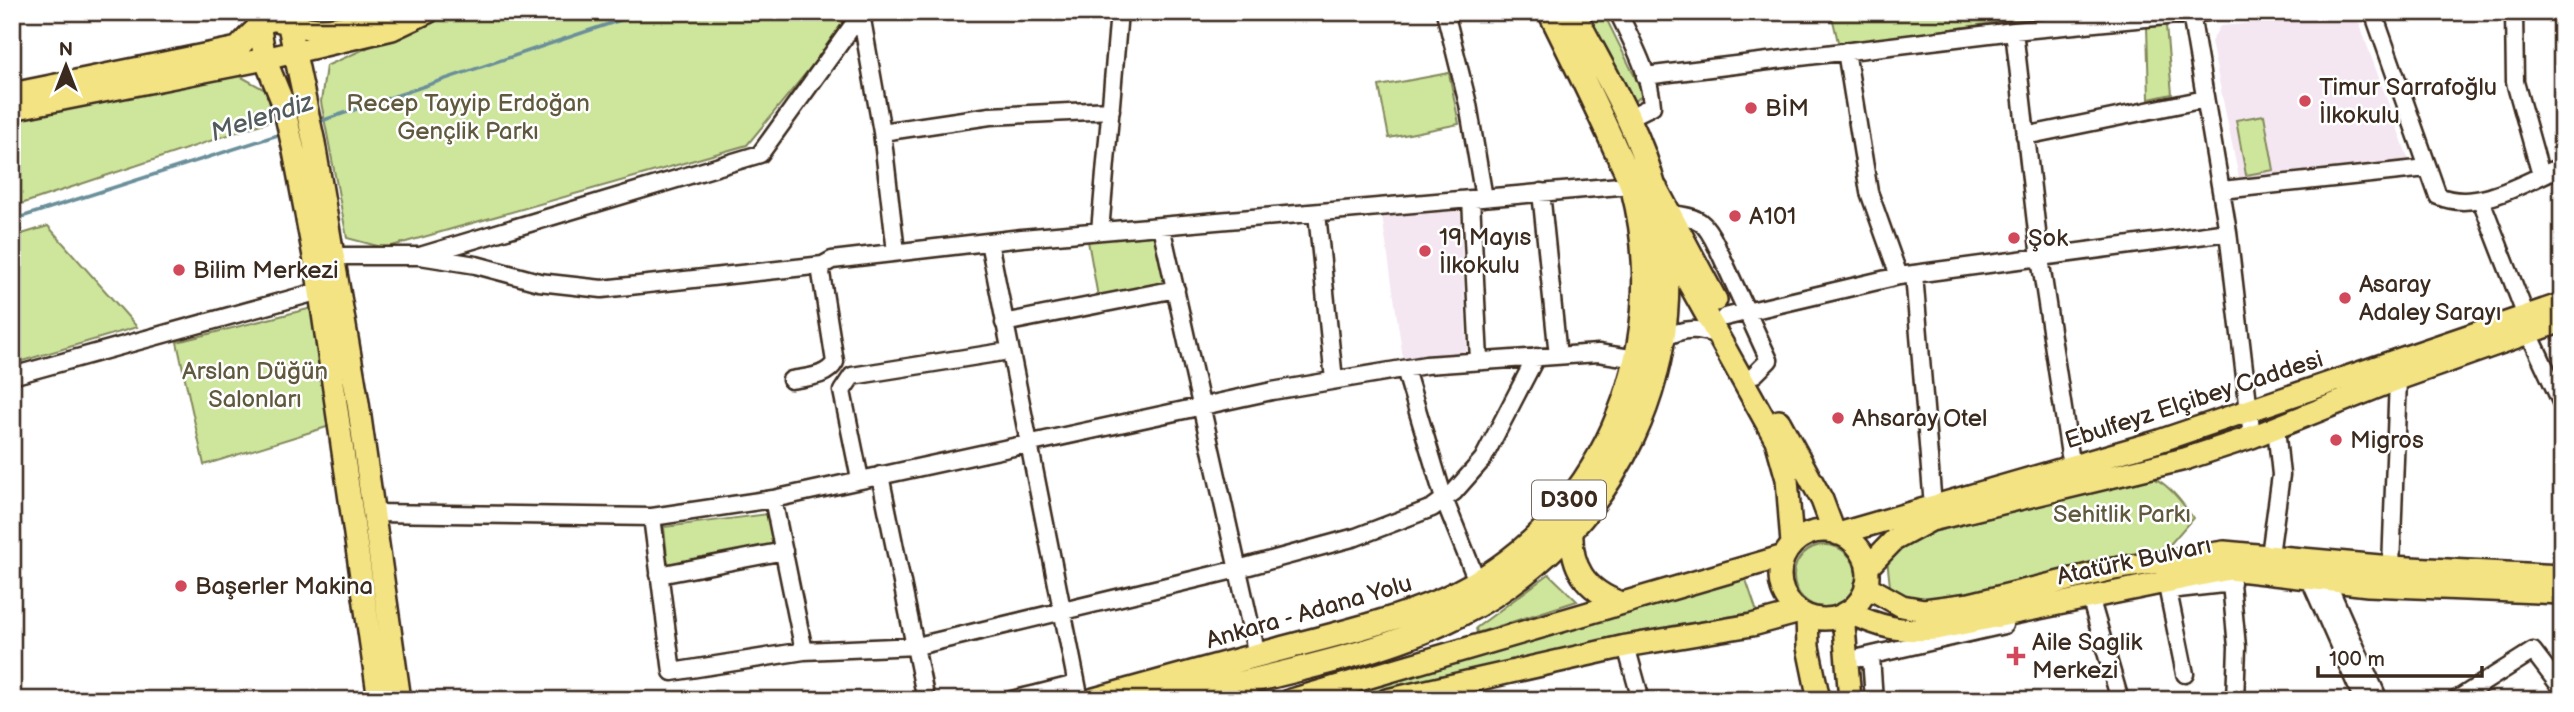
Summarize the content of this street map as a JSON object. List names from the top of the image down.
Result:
{
  "streets": {
    "highway": ["D300", "Ankara - Adana Yolu"],
    "main road": ["Ebulfeyz Elçibey Caddesi", "Atatürk Bulvarı"]
  },
  "crossings": [
    ["Ebulfeyz Elçibey Caddesi", "Atatürk Bulvarı"]
  ],
  "water": ["Melendiz"],
  "parks": ["Recep Tayyip Erdoğan Gençlik Parkı", "Arslan Düğün Salonları", "Sehitlik Parkı"],
  "places": {
    "other": [
      "Timur Sarrafoğlu İlkokulu",
      "BİM",
      "A101",
      "Şok",
      "19 Mayıs İlkokulu",
      "Bilim Merkezi",
      "Asaray Adaley Sarayı",
      "Ahsaray Otel",
      "Migros",
      "Başerler Makina"
    ],
    "health": ["Aile Saglik Merkezi"]
  },
  "scale_bar": "100 m",
  "north": "top"
}
